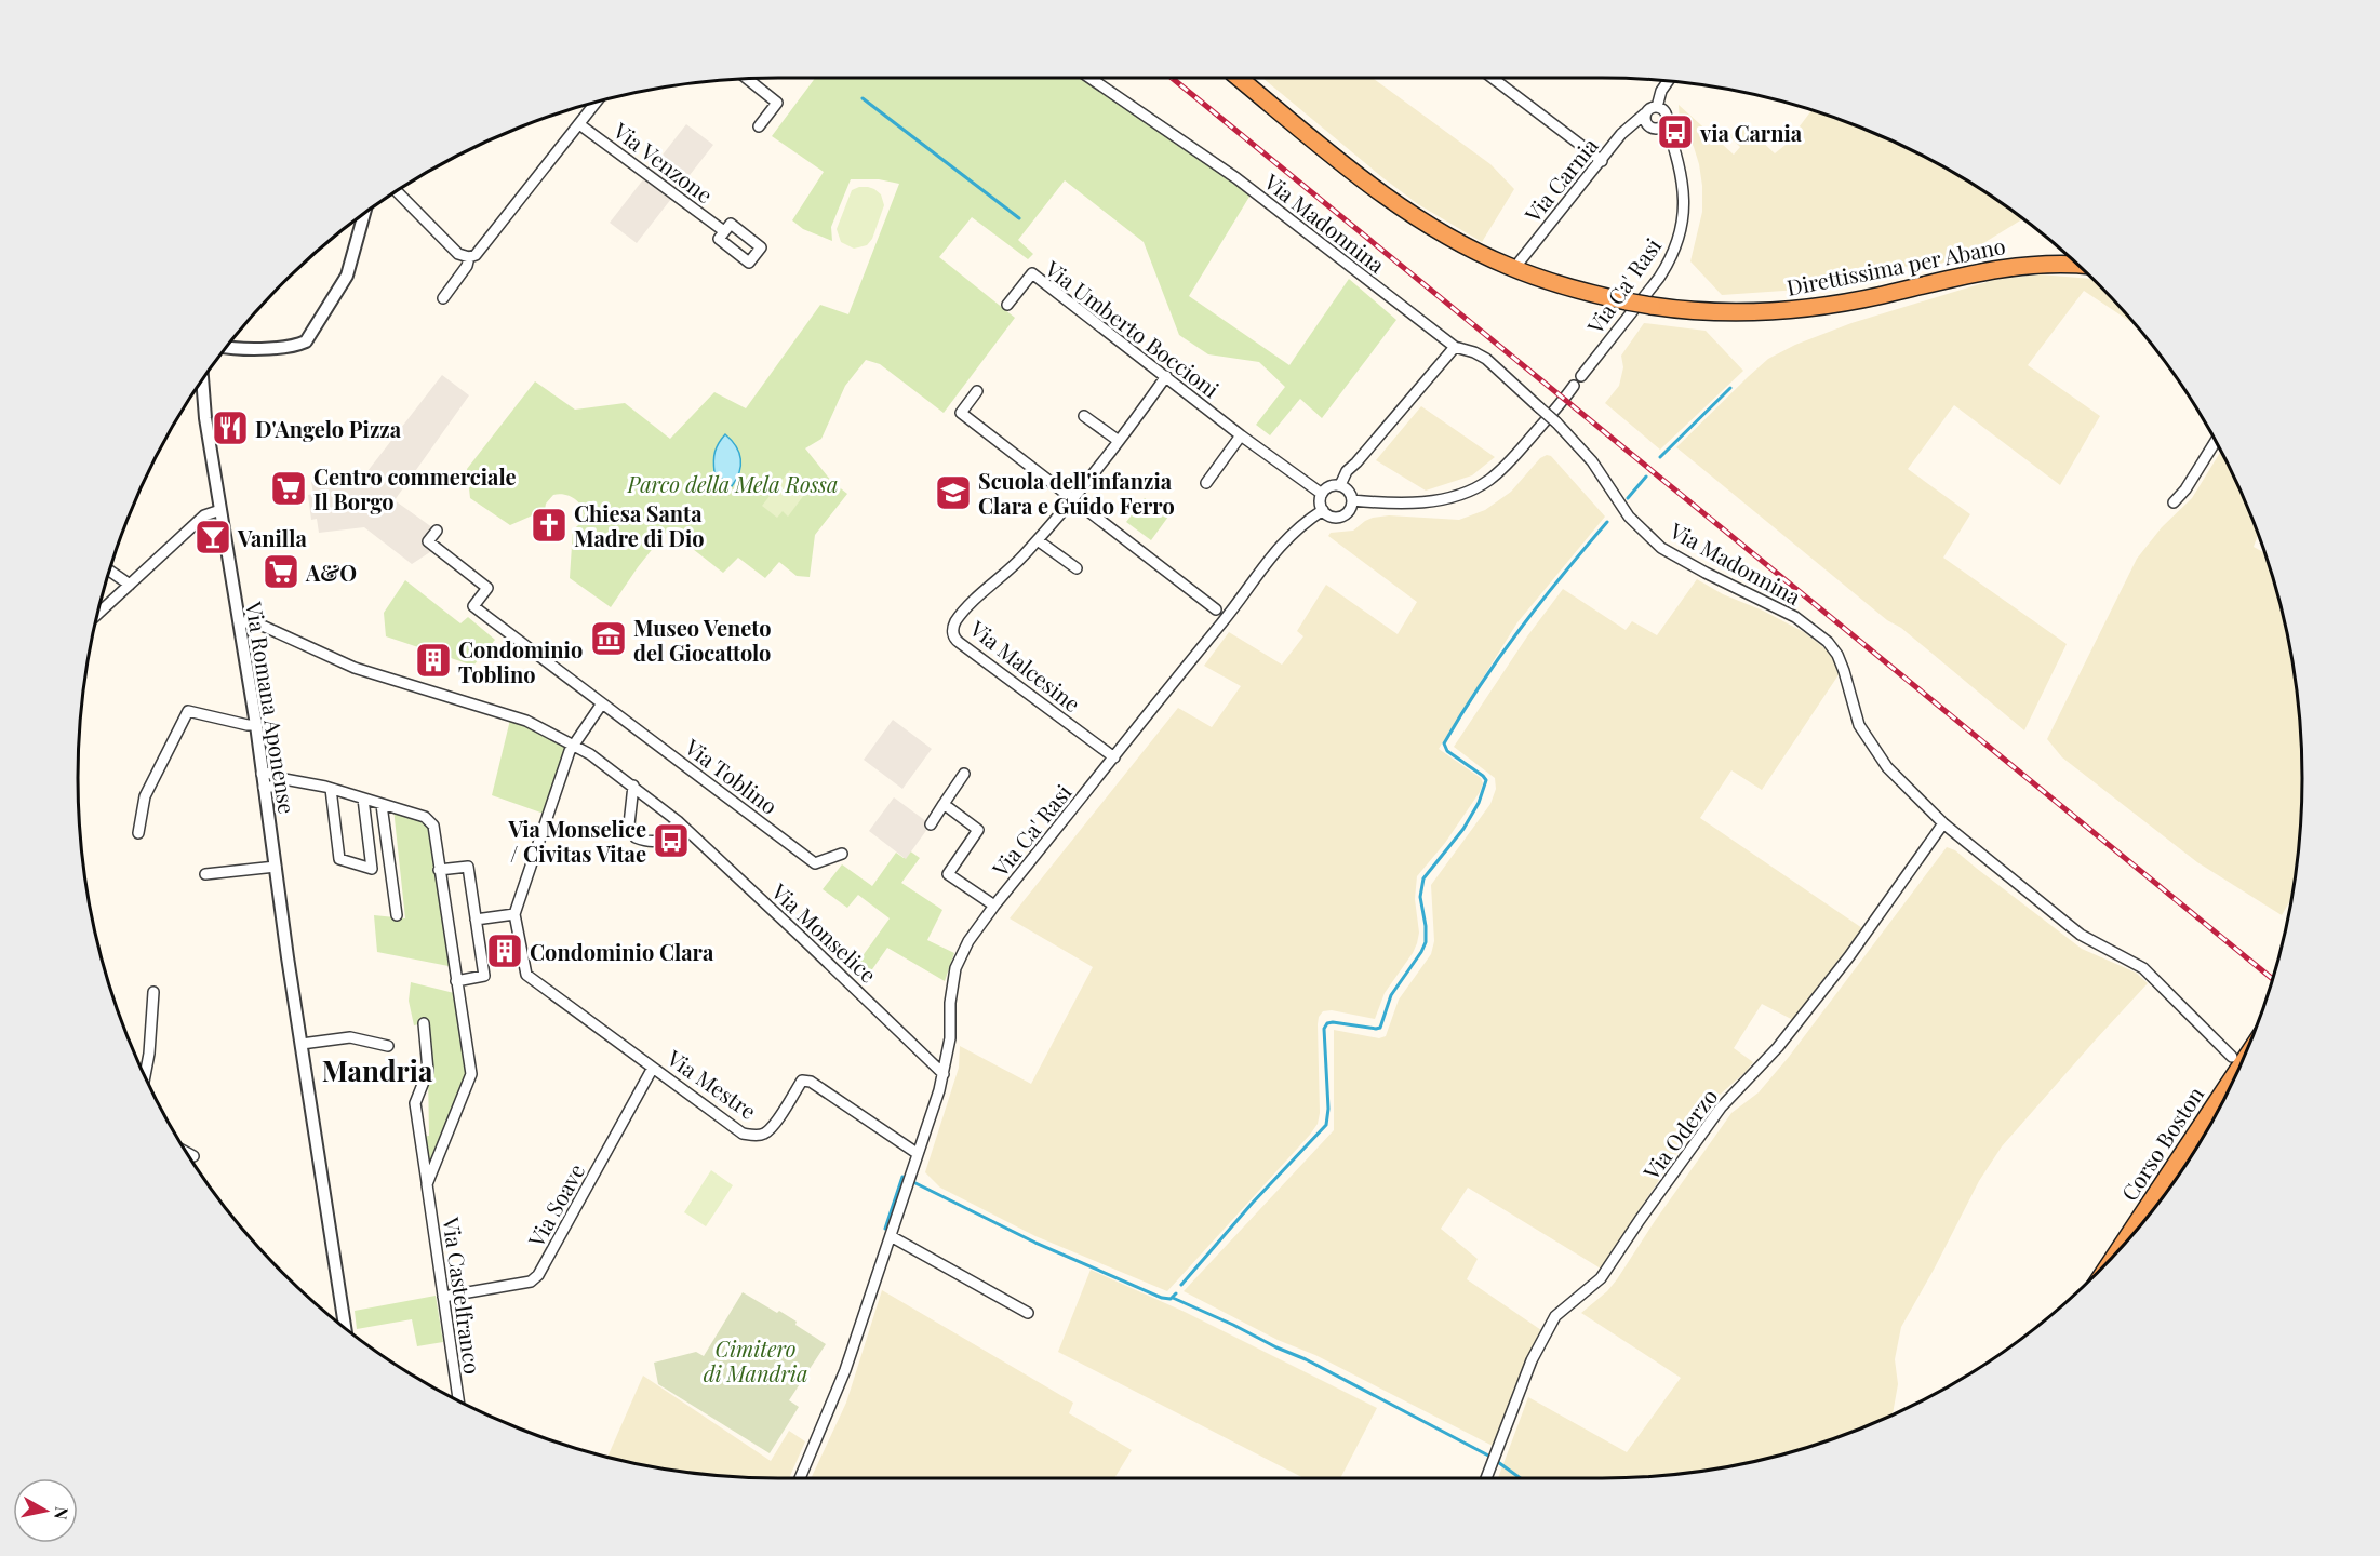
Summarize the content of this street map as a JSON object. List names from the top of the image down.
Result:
{
  "streets": {
    "highway": ["Direttissima per Abano", "Corso Boston"],
    "street": [
      "Via Venzone",
      "Via Carnia",
      "Via Madonnina",
      "Via Ca' Rasi",
      "Via Umberto Boccioni",
      "Via Malcesine",
      "Via Romana Aponense",
      "Via Toblino",
      "Via Monselice",
      "Via Mestre",
      "Via Oderzo",
      "Via Soave",
      "Via Castelfranco"
    ]
  },
  "crossings": [
    ["Via Carnia", "Via Ca' Rasi"],
    ["Via Madonnina", "Via Oderzo"],
    ["Via Ca' Rasi", "Via Umberto Boccioni"],
    ["Via Ca' Rasi", "Via Malcesine"],
    ["Via Ca' Rasi", "Via Monselice"],
    ["Via Ca' Rasi", "Via Mestre"],
    ["Via Umberto Boccioni", "Via Malcesine"],
    ["Via Romana Aponense", "Via Monselice"],
    ["Via Monselice", "Via Mestre"],
    ["Via Mestre", "Via Soave"],
    ["Via Soave", "Via Castelfranco"]
  ],
  "districts": ["Mandria"],
  "parks": ["Parco della Mela Rossa", "Cimitero di Mandria"],
  "places": {
    "bus stop": ["via Carnia", "Via Monselice / Civitas Vitae"],
    "restaurant": ["D'Angelo Pizza"],
    "supermarket": ["Centro commerciale Il Borgo", "A&O"],
    "school or university": ["Scuola dell'infanzia Clara e Guido Ferro"],
    "church": ["Chiesa Santa Madre di Dio"],
    "bar": ["Vanilla"],
    "museum": ["Museo Veneto del Giocattolo"],
    "building": ["Condominio Toblino", "Condominio Clara"]
  },
  "north": "right"
}
